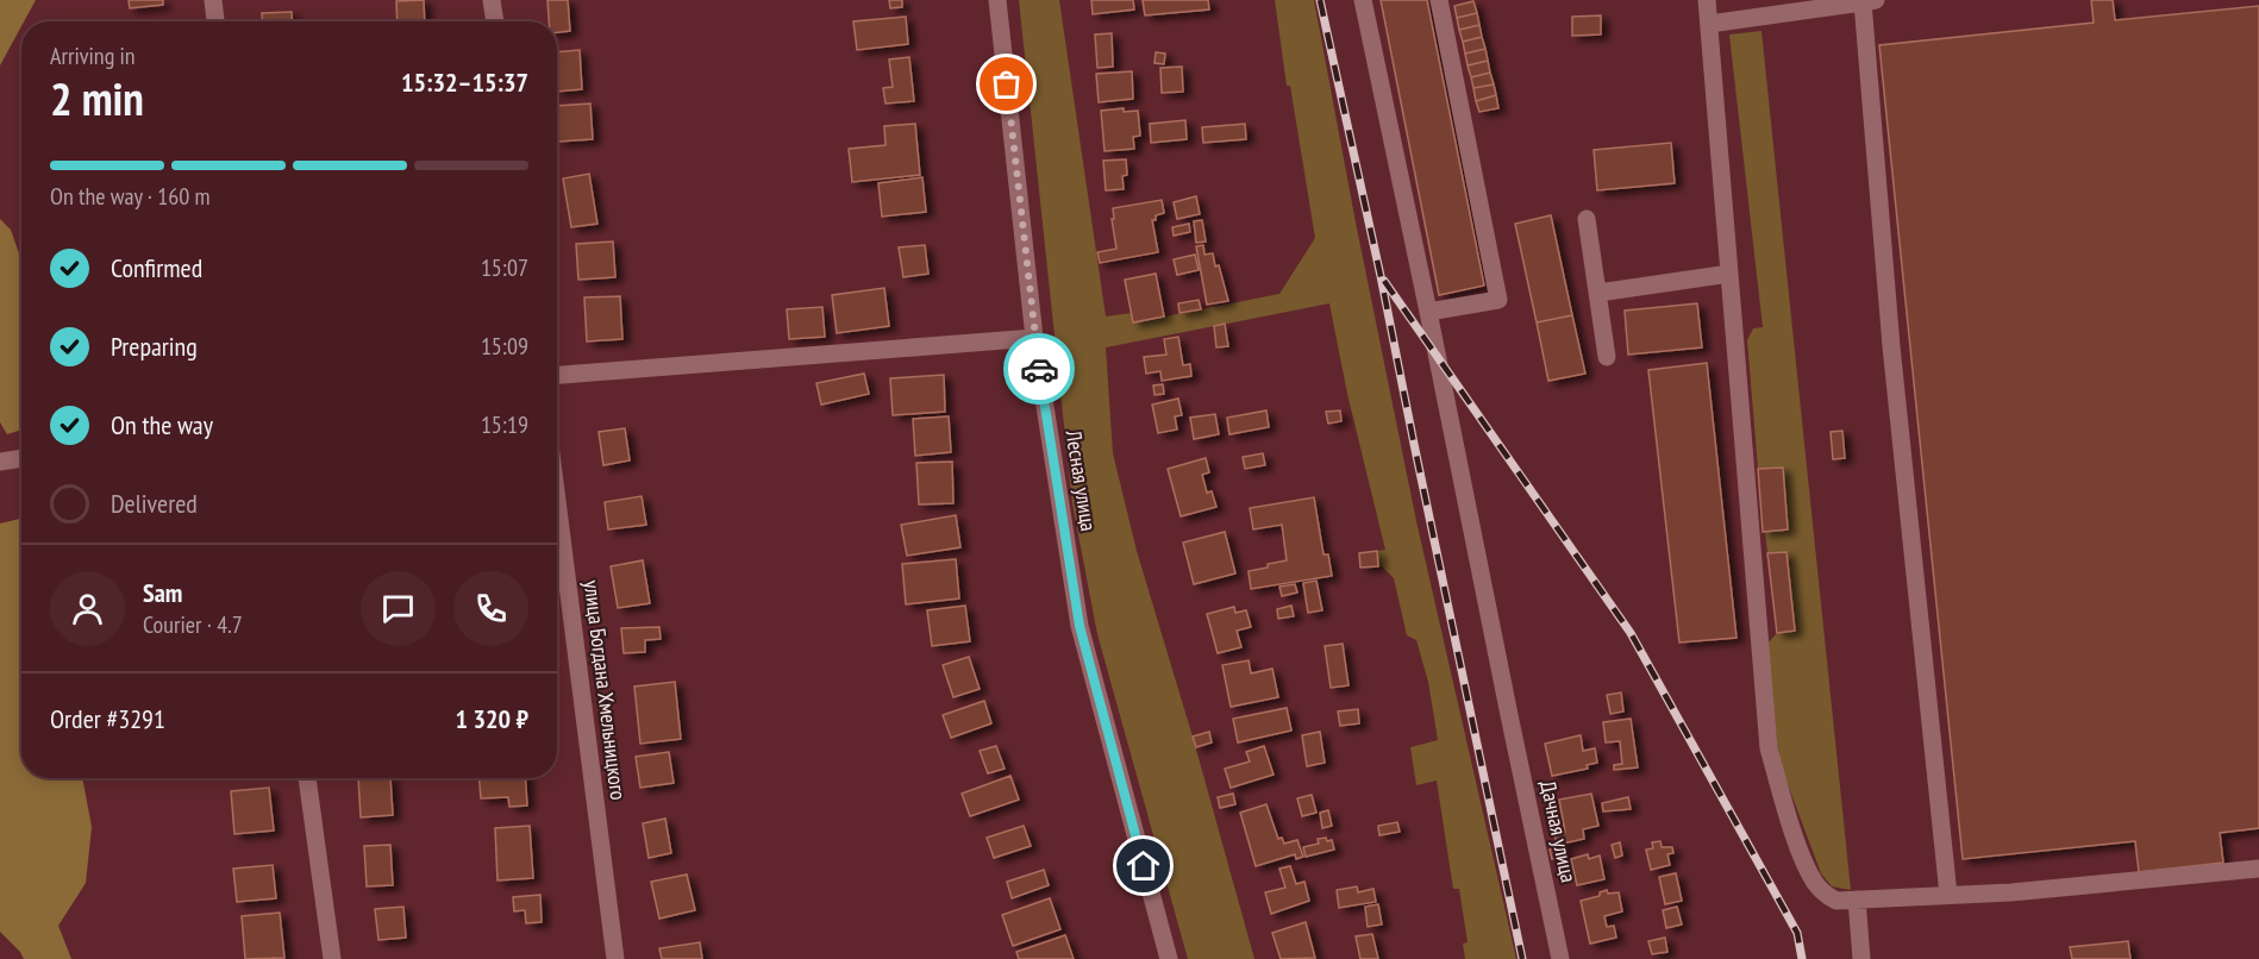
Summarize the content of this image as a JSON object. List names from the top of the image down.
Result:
{
  "streets": {
    "street": ["Лесная улица", "улица Богдана Хмельницкого", "Дачная улица"]
  },
  "page": {
    "heading": ["2 min", "Arriving in", "15:32–15:37"],
    "panel": [
      "Sam",
      "Courier · 4.7",
      "Order #3291",
      "1 320 ₽"
    ],
    "bar": "On the way · 160 m",
    "list": [
      ["Confirmed", "15:07"],
      ["Preparing", "15:09"],
      ["On the way", "15:19"],
      "Delivered"
    ]
  }
}
